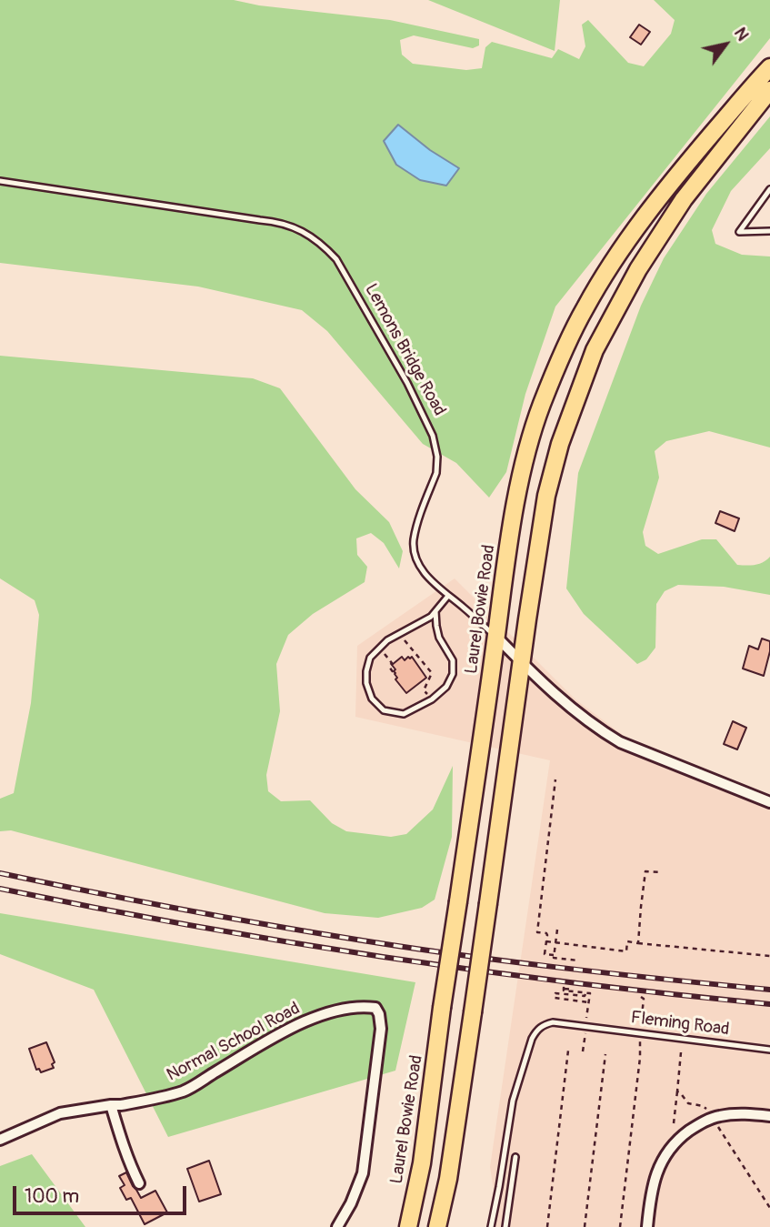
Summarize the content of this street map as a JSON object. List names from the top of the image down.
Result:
{
  "streets": {
    "main road": ["Laurel Bowie Road"],
    "street": ["Lemons Bridge Road", "Normal School Road"],
    "lane": ["Fleming Road"]
  },
  "crossings": [
    ["Lemons Bridge Road", "Laurel Bowie Road"]
  ],
  "scale_bar": "100 m",
  "north": "top right"
}
